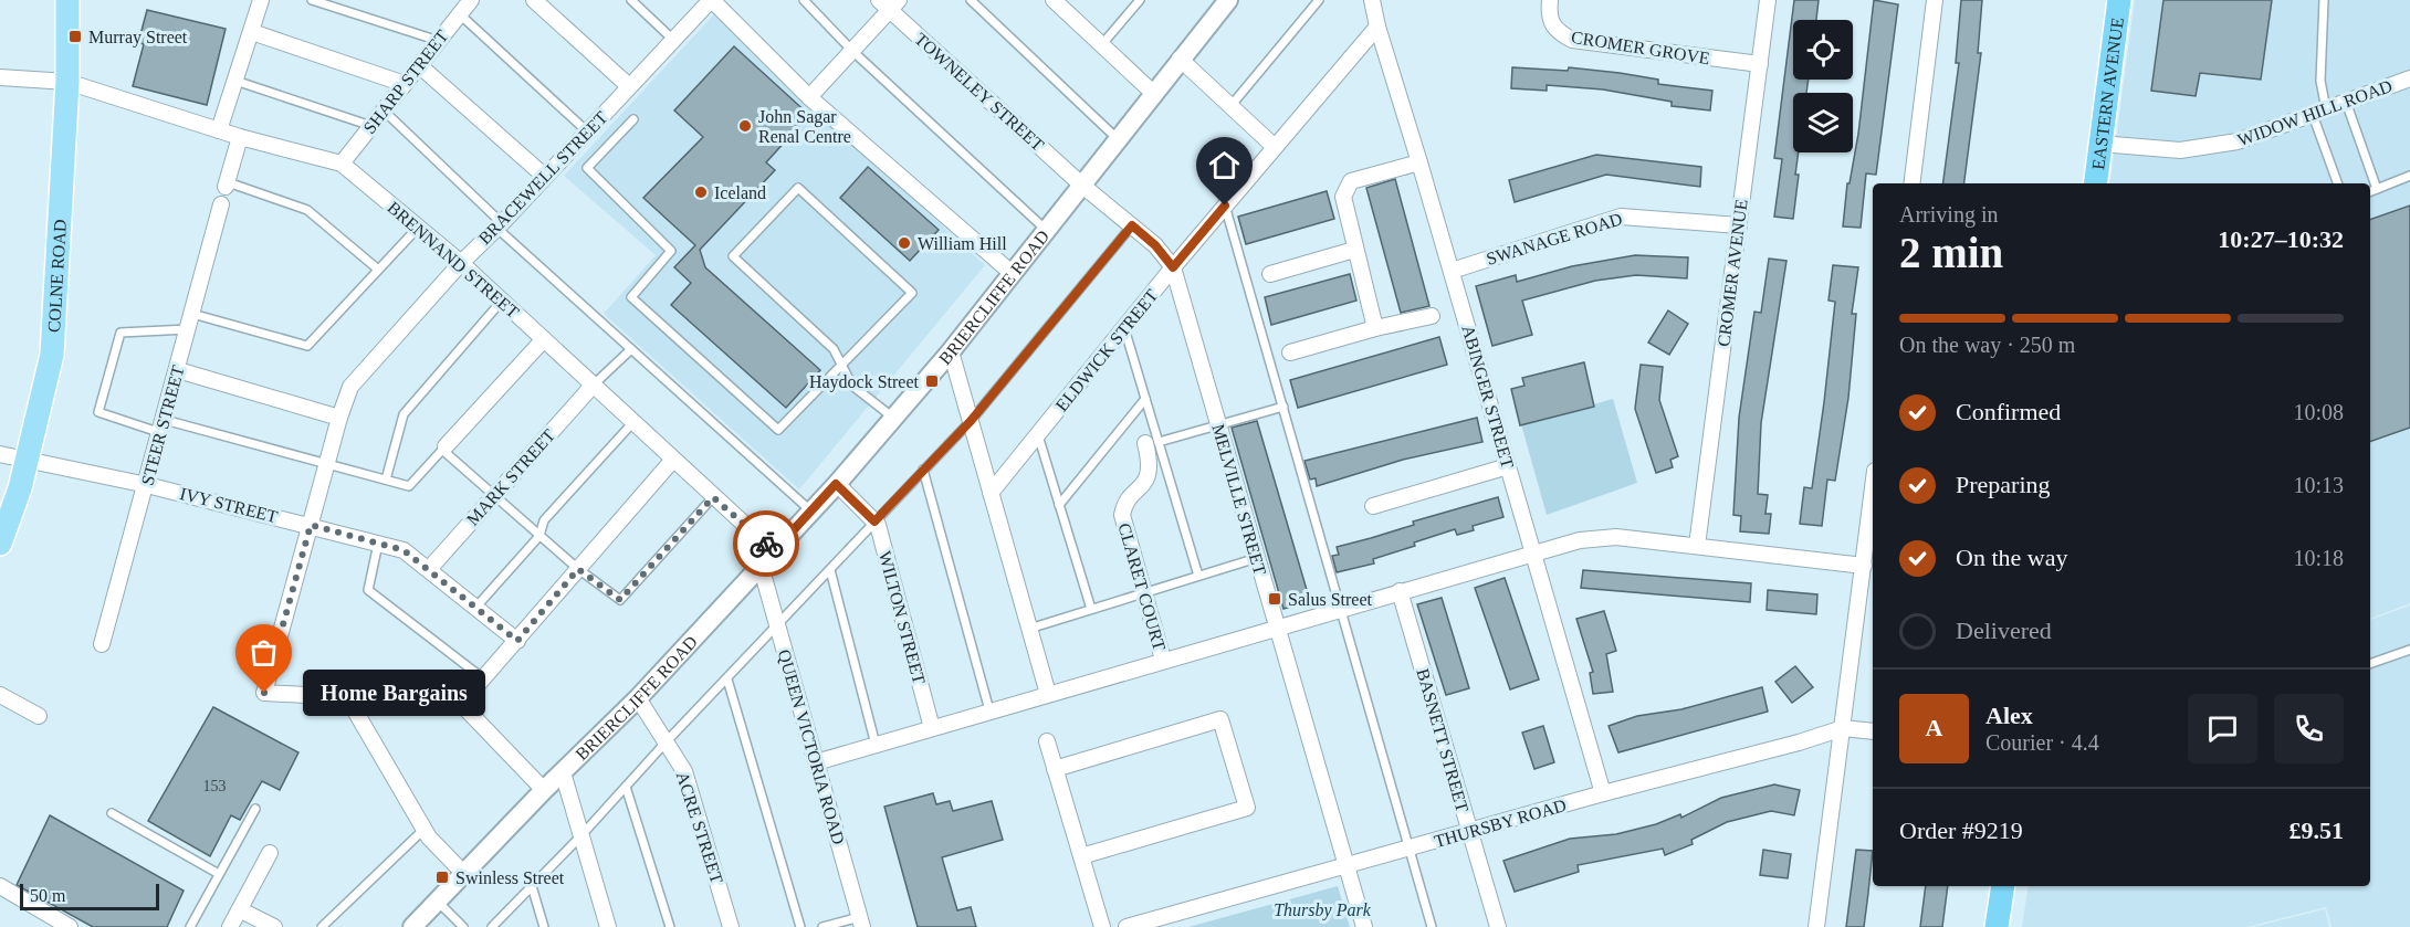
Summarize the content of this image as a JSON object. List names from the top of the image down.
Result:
{
  "streets": {
    "highway": ["EASTERN AVENUE"],
    "main road": ["COLNE ROAD"],
    "street": [
      "CROMER GROVE",
      "SHARP STREET",
      "TOWNELEY STREET",
      "WIDOW HILL ROAD",
      "BRACEWELL STREET",
      "SWANAGE ROAD",
      "BRENNAND STREET",
      "CROMER AVENUE",
      "BRIERCLIFFE ROAD",
      "ELDWICK STREET",
      "ABINGER STREET",
      "STEER STREET",
      "MARK STREET",
      "MELVILLE STREET",
      "IVY STREET",
      "CLARET COURT",
      "WILTON STREET",
      "BASNETT STREET",
      "QUEEN VICTORIA ROAD",
      "THURSBY ROAD",
      "ACRE STREET"
    ]
  },
  "crossings": [
    ["CROMER GROVE", "CROMER AVENUE"],
    ["SHARP STREET", "BRENNAND STREET"],
    ["TOWNELEY STREET", "BRIERCLIFFE ROAD"],
    ["TOWNELEY STREET", "MELVILLE STREET"],
    ["EASTERN AVENUE", "WIDOW HILL ROAD"],
    ["BRACEWELL STREET", "BRENNAND STREET"],
    ["BRACEWELL STREET", "IVY STREET"],
    ["SWANAGE ROAD", "CROMER AVENUE"],
    ["SWANAGE ROAD", "ABINGER STREET"],
    ["BRENNAND STREET", "COLNE ROAD"],
    ["BRENNAND STREET", "BRIERCLIFFE ROAD"],
    ["BRENNAND STREET", "MARK STREET"],
    ["COLNE ROAD", "IVY STREET"],
    ["BRIERCLIFFE ROAD", "MELVILLE STREET"],
    ["BRIERCLIFFE ROAD", "WILTON STREET"],
    ["BRIERCLIFFE ROAD", "QUEEN VICTORIA ROAD"],
    ["BRIERCLIFFE ROAD", "ACRE STREET"],
    ["ELDWICK STREET", "ABINGER STREET"],
    ["ELDWICK STREET", "MELVILLE STREET"],
    ["ABINGER STREET", "THURSBY ROAD"],
    ["STEER STREET", "IVY STREET"],
    ["MARK STREET", "IVY STREET"],
    ["MELVILLE STREET", "THURSBY ROAD"],
    ["BASNETT STREET", "THURSBY ROAD"]
  ],
  "parks": ["Thursby Park"],
  "places": {
    "transit": [
      "Murray Street",
      "Haydock Street",
      "Salus Street",
      "Swinless Street"
    ],
    "other": [
      "John Sagar Renal Centre",
      "Iceland",
      "William Hill",
      "Home Bargains"
    ]
  },
  "house_numbers": ["153"],
  "scale_bar": "50 m",
  "page": {
    "heading": ["2 min", "Arriving in", "10:27–10:32"],
    "panel": [
      "Alex",
      "Courier · 4.4",
      "Order #9219",
      "£9.51"
    ],
    "bar": "On the way · 250 m",
    "list": [
      ["Confirmed", "10:08"],
      ["Preparing", "10:13"],
      ["On the way", "10:18"],
      "Delivered"
    ],
    "bubble": "Home Bargains",
    "round": "A",
    "scale": "50 m"
  }
}
